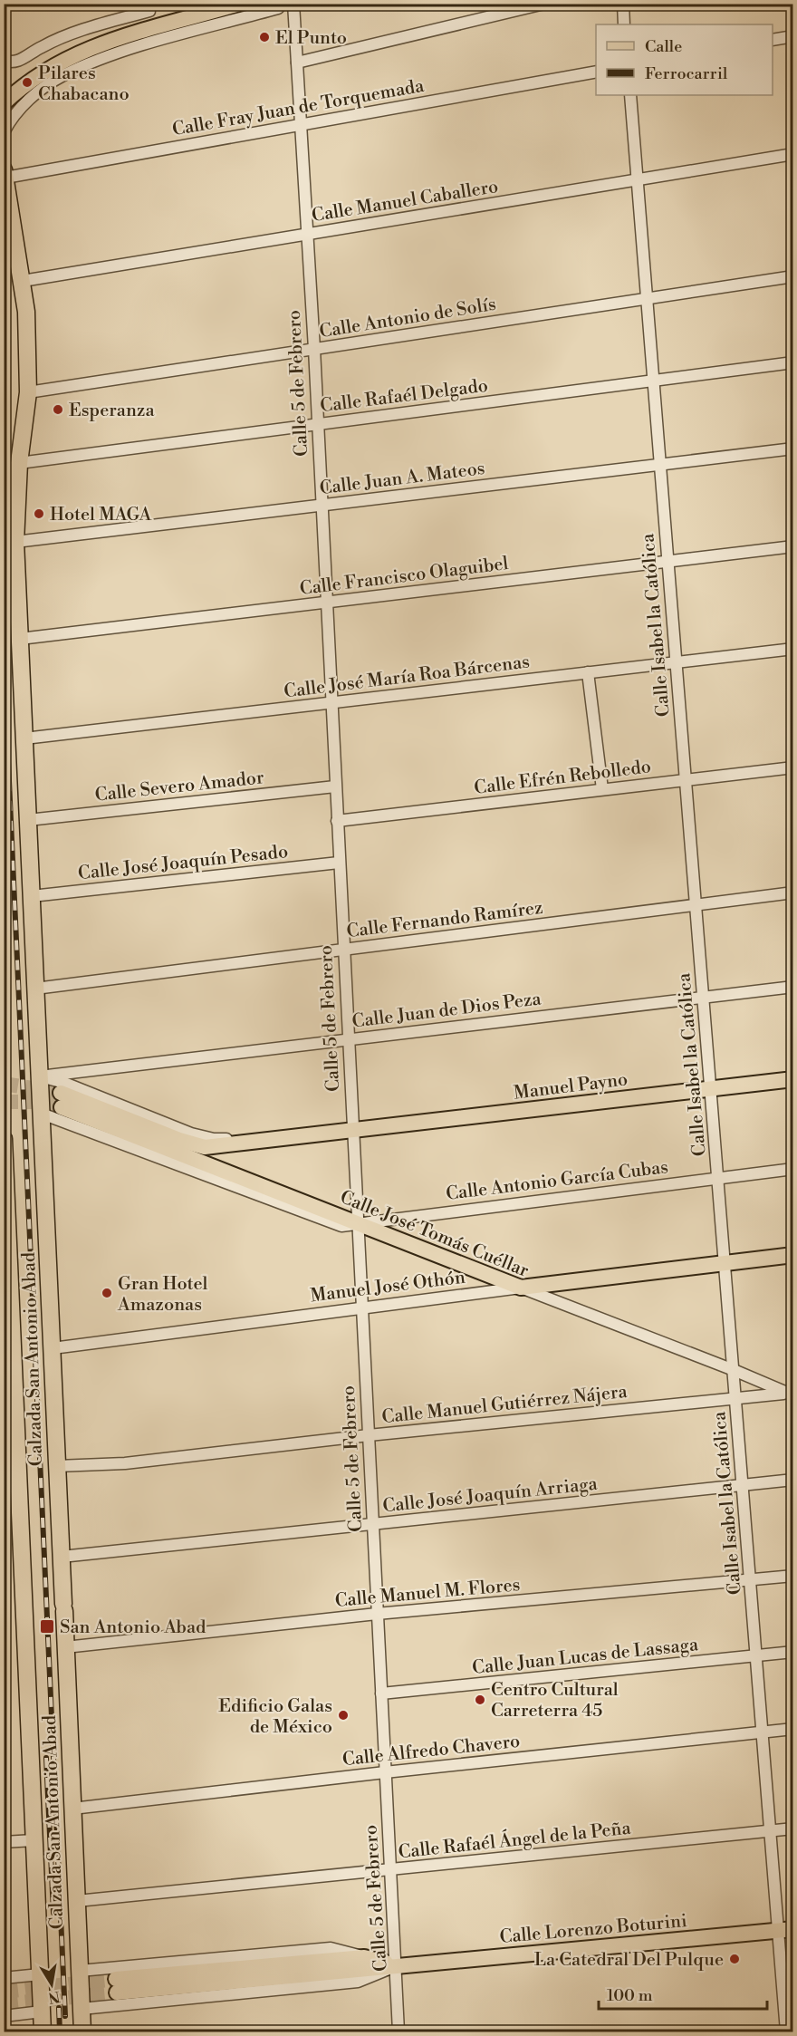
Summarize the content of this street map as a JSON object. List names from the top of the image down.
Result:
{
  "streets": {
    "highway": ["Calzada San Antonio Abad"],
    "main road": [
      "Manuel Payno",
      "Calle José Tomás Cuéllar",
      "Manuel José Othón",
      "Calle Lorenzo Boturini"
    ],
    "street": [
      "Calle Fray Juan de Torquemada",
      "Calle Manuel Caballero",
      "Calle Antonio de Solís",
      "Calle 5 de Febrero",
      "Calle Rafaél Delgado",
      "Calle Juan A. Mateos",
      "Calle Francisco Olaguibel",
      "Calle Isabel la Católica",
      "Calle José María Roa Bárcenas",
      "Calle Efrén Rebolledo",
      "Calle Severo Amador",
      "Calle José Joaquín Pesado",
      "Calle Fernando Ramírez",
      "Calle Juan de Dios Peza",
      "Calle Antonio García Cubas",
      "Calle Manuel Gutiérrez Nájera",
      "Calle José Joaquín Arriaga",
      "Calle Manuel M. Flores",
      "Calle Juan Lucas de Lassaga",
      "Calle Alfredo Chavero",
      "Calle Rafaél Ángel de la Peña"
    ]
  },
  "crossings": [
    ["Calle Fray Juan de Torquemada", "Calle 5 de Febrero"],
    ["Calle Fray Juan de Torquemada", "Calzada San Antonio Abad"],
    ["Calle Manuel Caballero", "Calle 5 de Febrero"],
    ["Calle Manuel Caballero", "Calle Isabel la Católica"],
    ["Calle Manuel Caballero", "Calzada San Antonio Abad"],
    ["Calle Antonio de Solís", "Calle 5 de Febrero"],
    ["Calle Antonio de Solís", "Calle Isabel la Católica"],
    ["Calle Antonio de Solís", "Calzada San Antonio Abad"],
    ["Calle 5 de Febrero", "Calle Rafaél Delgado"],
    ["Calle 5 de Febrero", "Calle Juan A. Mateos"],
    ["Calle 5 de Febrero", "Calle Francisco Olaguibel"],
    ["Calle 5 de Febrero", "Calle José María Roa Bárcenas"],
    ["Calle 5 de Febrero", "Calle Efrén Rebolledo"],
    ["Calle 5 de Febrero", "Calle Severo Amador"],
    ["Calle 5 de Febrero", "Calle José Joaquín Pesado"],
    ["Calle 5 de Febrero", "Calle Fernando Ramírez"],
    ["Calle 5 de Febrero", "Calle Juan de Dios Peza"],
    ["Calle 5 de Febrero", "Manuel Payno"],
    ["Calle 5 de Febrero", "Calle Antonio García Cubas"],
    ["Calle 5 de Febrero", "Calle José Tomás Cuéllar"],
    ["Calle 5 de Febrero", "Manuel José Othón"],
    ["Calle 5 de Febrero", "Calle Manuel Gutiérrez Nájera"],
    ["Calle 5 de Febrero", "Calle José Joaquín Arriaga"],
    ["Calle 5 de Febrero", "Calle Manuel M. Flores"],
    ["Calle 5 de Febrero", "Calle Juan Lucas de Lassaga"],
    ["Calle 5 de Febrero", "Calle Alfredo Chavero"],
    ["Calle 5 de Febrero", "Calle Rafaél Ángel de la Peña"],
    ["Calle 5 de Febrero", "Calle Lorenzo Boturini"],
    ["Calle Rafaél Delgado", "Calle Isabel la Católica"],
    ["Calle Rafaél Delgado", "Calzada San Antonio Abad"],
    ["Calle Juan A. Mateos", "Calle Isabel la Católica"],
    ["Calle Juan A. Mateos", "Calzada San Antonio Abad"],
    ["Calle Francisco Olaguibel", "Calle Isabel la Católica"],
    ["Calle Francisco Olaguibel", "Calzada San Antonio Abad"],
    ["Calle Isabel la Católica", "Calle José María Roa Bárcenas"],
    ["Calle Isabel la Católica", "Calle Efrén Rebolledo"],
    ["Calle Isabel la Católica", "Calle Fernando Ramírez"],
    ["Calle Isabel la Católica", "Calle Juan de Dios Peza"],
    ["Calle Isabel la Católica", "Manuel Payno"],
    ["Calle Isabel la Católica", "Calle Antonio García Cubas"],
    ["Calle Isabel la Católica", "Calle José Tomás Cuéllar"],
    ["Calle Isabel la Católica", "Manuel José Othón"],
    ["Calle Isabel la Católica", "Calle Manuel Gutiérrez Nájera"],
    ["Calle Isabel la Católica", "Calle José Joaquín Arriaga"],
    ["Calle Isabel la Católica", "Calle Manuel M. Flores"],
    ["Calle Isabel la Católica", "Calle Juan Lucas de Lassaga"],
    ["Calle Isabel la Católica", "Calle Alfredo Chavero"],
    ["Calle Isabel la Católica", "Calle Rafaél Ángel de la Peña"],
    ["Calle Isabel la Católica", "Calle Lorenzo Boturini"],
    ["Calle José María Roa Bárcenas", "Calzada San Antonio Abad"],
    ["Calle Severo Amador", "Calzada San Antonio Abad"],
    ["Calle José Joaquín Pesado", "Calzada San Antonio Abad"],
    ["Calle Fernando Ramírez", "Calzada San Antonio Abad"],
    ["Calle Juan de Dios Peza", "Calzada San Antonio Abad"],
    ["Manuel Payno", "Calle José Tomás Cuéllar"],
    ["Calle Antonio García Cubas", "Calle José Tomás Cuéllar"],
    ["Calle Antonio García Cubas", "Calzada San Antonio Abad"],
    ["Calle José Tomás Cuéllar", "Manuel José Othón"],
    ["Calle José Tomás Cuéllar", "Calle Manuel Gutiérrez Nájera"],
    ["Manuel José Othón", "Calzada San Antonio Abad"],
    ["Calzada San Antonio Abad", "Calle Manuel Gutiérrez Nájera"],
    ["Calzada San Antonio Abad", "Calle José Joaquín Arriaga"],
    ["Calzada San Antonio Abad", "Calle Manuel M. Flores"],
    ["Calzada San Antonio Abad", "Calle Alfredo Chavero"],
    ["Calzada San Antonio Abad", "Calle Rafaél Ángel de la Peña"],
    ["Calzada San Antonio Abad", "Calle Lorenzo Boturini"]
  ],
  "places": {
    "other": [
      "El Punto",
      "Pilares Chabacano",
      "Esperanza",
      "Hotel MAGA",
      "Gran Hotel Amazonas",
      "Centro Cultural Carreterra 45",
      "Edificio Galas de México",
      "La Catedral Del Pulque"
    ],
    "transit": ["San Antonio Abad"]
  },
  "legend": ["Calle", "Ferrocarril"],
  "scale_bar": "100 m",
  "north": "bottom"
}
